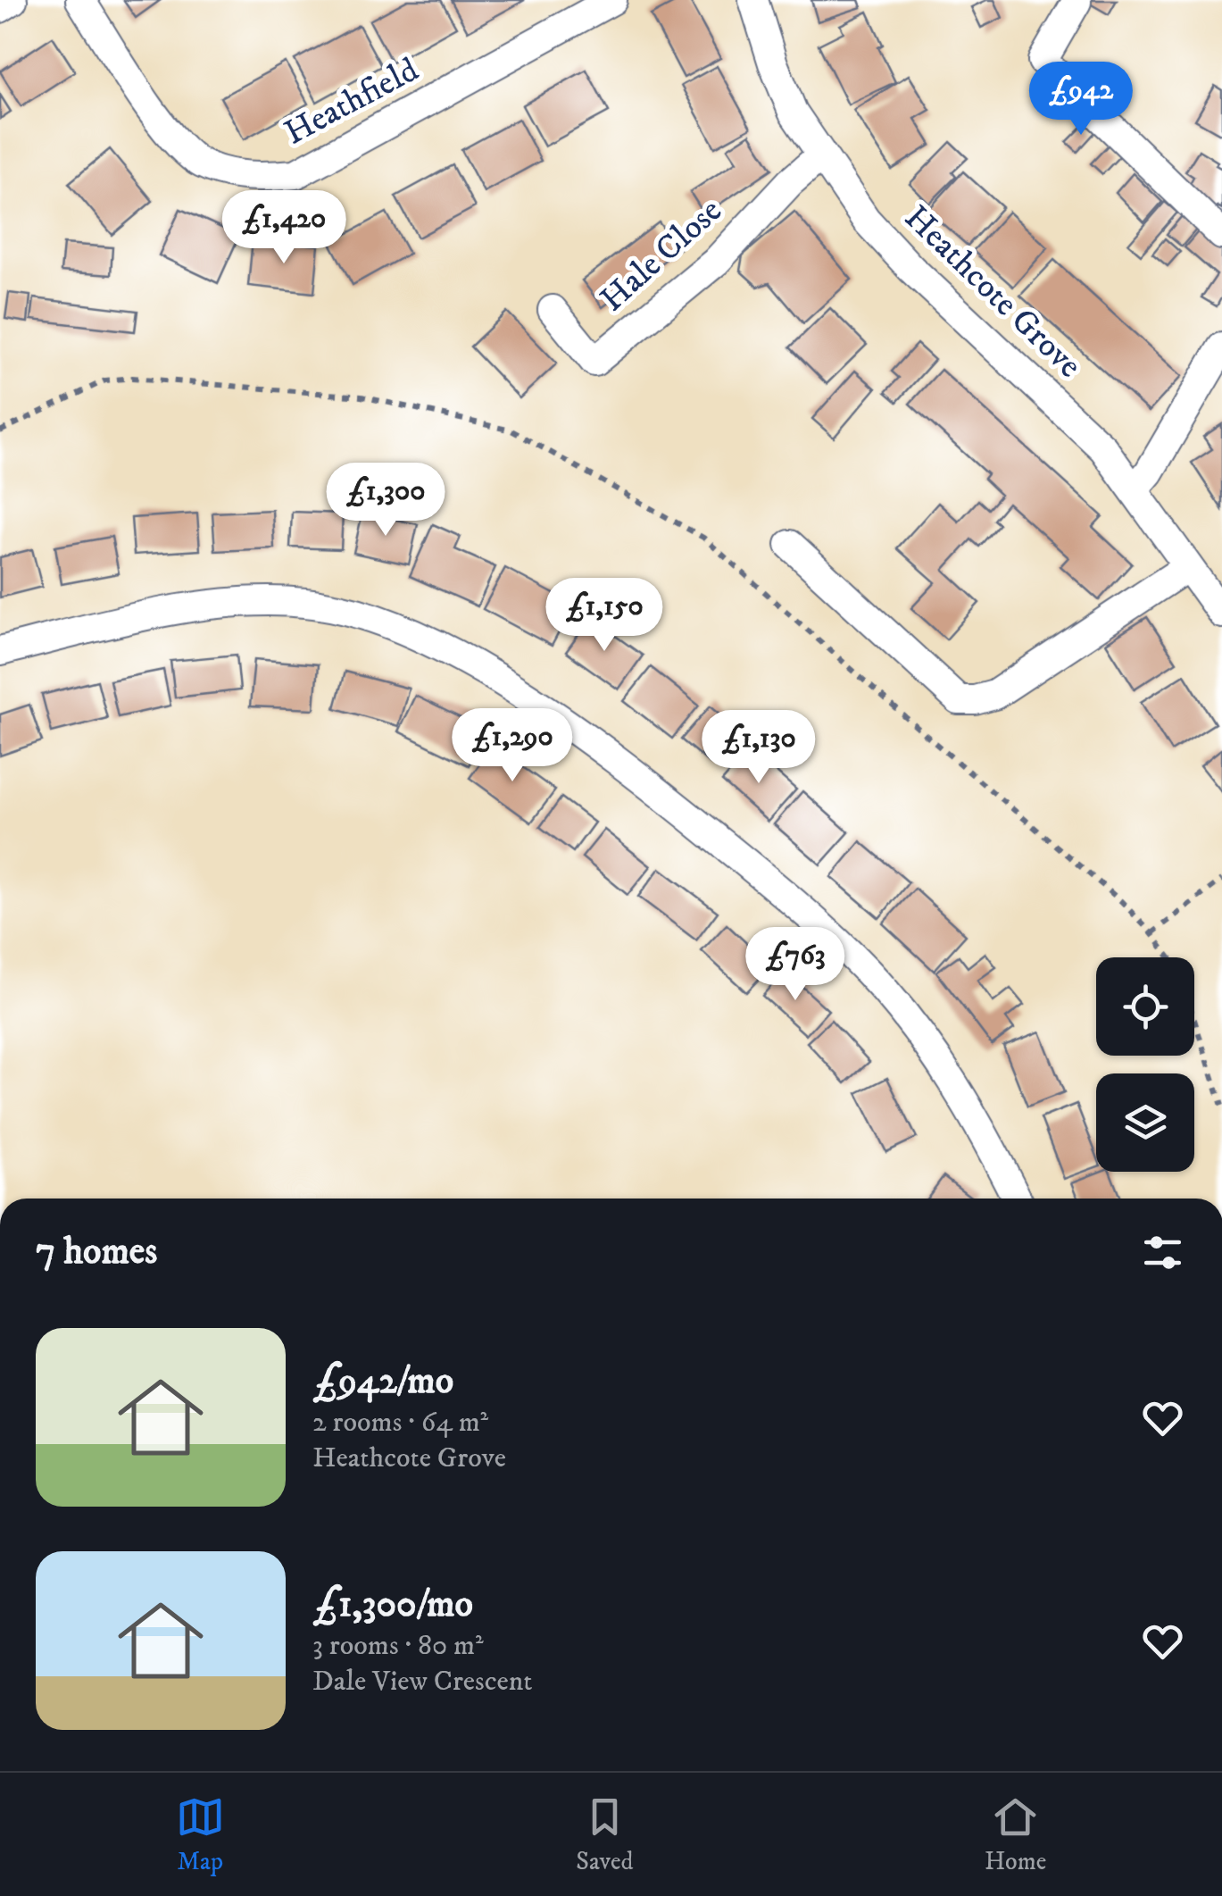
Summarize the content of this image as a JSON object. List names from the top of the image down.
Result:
{
  "streets": {
    "street": ["Heathfield", "Hale Close", "Heathcote Grove"]
  },
  "crossings": [
    ["Hale Close", "Heathcote Grove"]
  ],
  "page": {
    "price": [
      "£942",
      "£1,420",
      "£1,300",
      "£1,150",
      "£1,290",
      "£1,130",
      "£763"
    ],
    "heading": "7 homes",
    "list": [
      {
        "name": "£942/mo",
        "note": "2 rooms · 64 m² · Heathcote Grove"
      },
      {
        "name": "£1,300/mo",
        "note": "3 rooms · 80 m² · Dale View Crescent"
      }
    ],
    "tabs": ["Map", "Saved", "Home"]
  }
}
